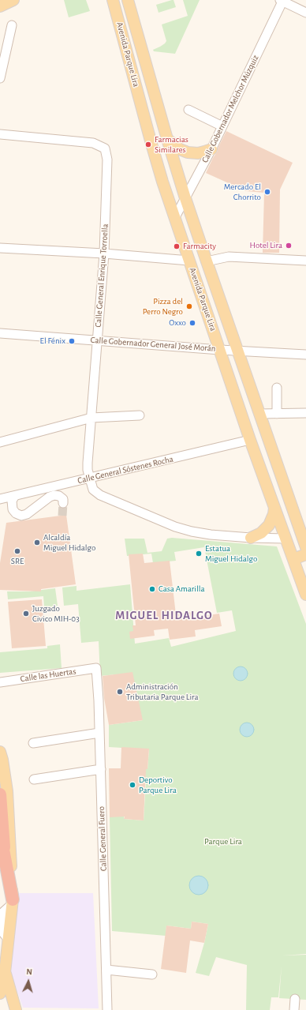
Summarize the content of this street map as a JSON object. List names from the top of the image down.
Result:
{
  "streets": {
    "main road": ["Avenida Parque Lira"],
    "street": [
      "Calle Gobernador Melchor Múzquiz",
      "Calle General Enrique Torroella",
      "Calle Gobernador General José Morán",
      "Calle General Sóstenes Rocha",
      "Calle las Huertas",
      "Calle General Fuero"
    ]
  },
  "crossings": [
    ["Avenida Parque Lira", "Calle Gobernador Melchor Múzquiz"],
    ["Avenida Parque Lira", "Calle General Enrique Torroella"],
    ["Avenida Parque Lira", "Calle Gobernador General José Morán"],
    ["Avenida Parque Lira", "Calle General Sóstenes Rocha"],
    ["Calle General Enrique Torroella", "Calle Gobernador General José Morán"],
    ["Calle General Enrique Torroella", "Calle General Sóstenes Rocha"],
    ["Calle las Huertas", "Calle General Fuero"]
  ],
  "districts": ["MIGUEL HIDALGO"],
  "parks": ["Parque Lira"],
  "places": [
    "Farmacias Similares",
    "Mercado El Chorrito",
    "Hotel Lira",
    "Farmacity",
    "Pizza del Perro Negro",
    "Oxxo",
    "El Fénix",
    "Alcaldía Miguel Hidalgo",
    "SRE",
    "Estatua Miguel Hidalgo",
    "Casa Amarilla",
    "Juzgado Civico MIH-03",
    "Administración Tributaria Parque Lira",
    "Deportivo Parque Lira"
  ],
  "north": "top"
}
